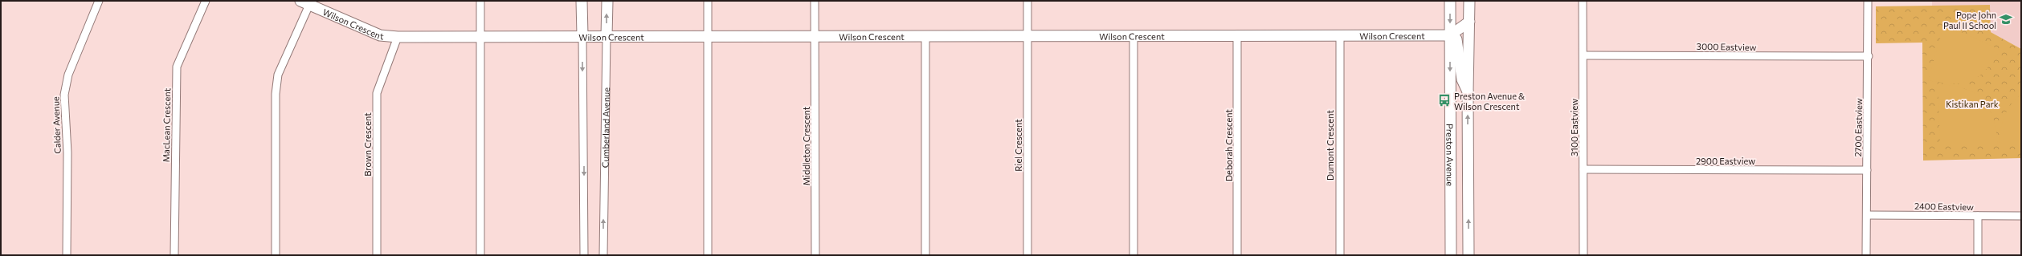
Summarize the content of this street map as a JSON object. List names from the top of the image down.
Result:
{
  "streets": {
    "street": [
      "Wilson Crescent",
      "3000 Eastview",
      "Calder Avenue",
      "MacLean Crescent",
      "Cumberland Avenue",
      "3100 Eastview",
      "2700 Eastview",
      "Brown Crescent",
      "Riel Crescent",
      "Deborah Crescent",
      "Dumont Crescent",
      "Middleton Crescent",
      "Preston Avenue",
      "2900 Eastview",
      "2400 Eastview"
    ]
  },
  "crossings": [
    ["Wilson Crescent", "Cumberland Avenue"],
    ["Wilson Crescent", "Brown Crescent"],
    ["Wilson Crescent", "Riel Crescent"],
    ["Wilson Crescent", "Deborah Crescent"],
    ["Wilson Crescent", "Dumont Crescent"],
    ["Wilson Crescent", "Middleton Crescent"],
    ["Wilson Crescent", "Preston Avenue"],
    ["3000 Eastview", "3100 Eastview"],
    ["3000 Eastview", "2700 Eastview"],
    ["3100 Eastview", "2900 Eastview"],
    ["2700 Eastview", "2900 Eastview"],
    ["2700 Eastview", "2400 Eastview"]
  ],
  "parks": ["Kistikan Park"],
  "places": {
    "school or university": ["Pope John Paul II School"],
    "bus stop": ["Preston Avenue & Wilson Crescent"]
  }
}
